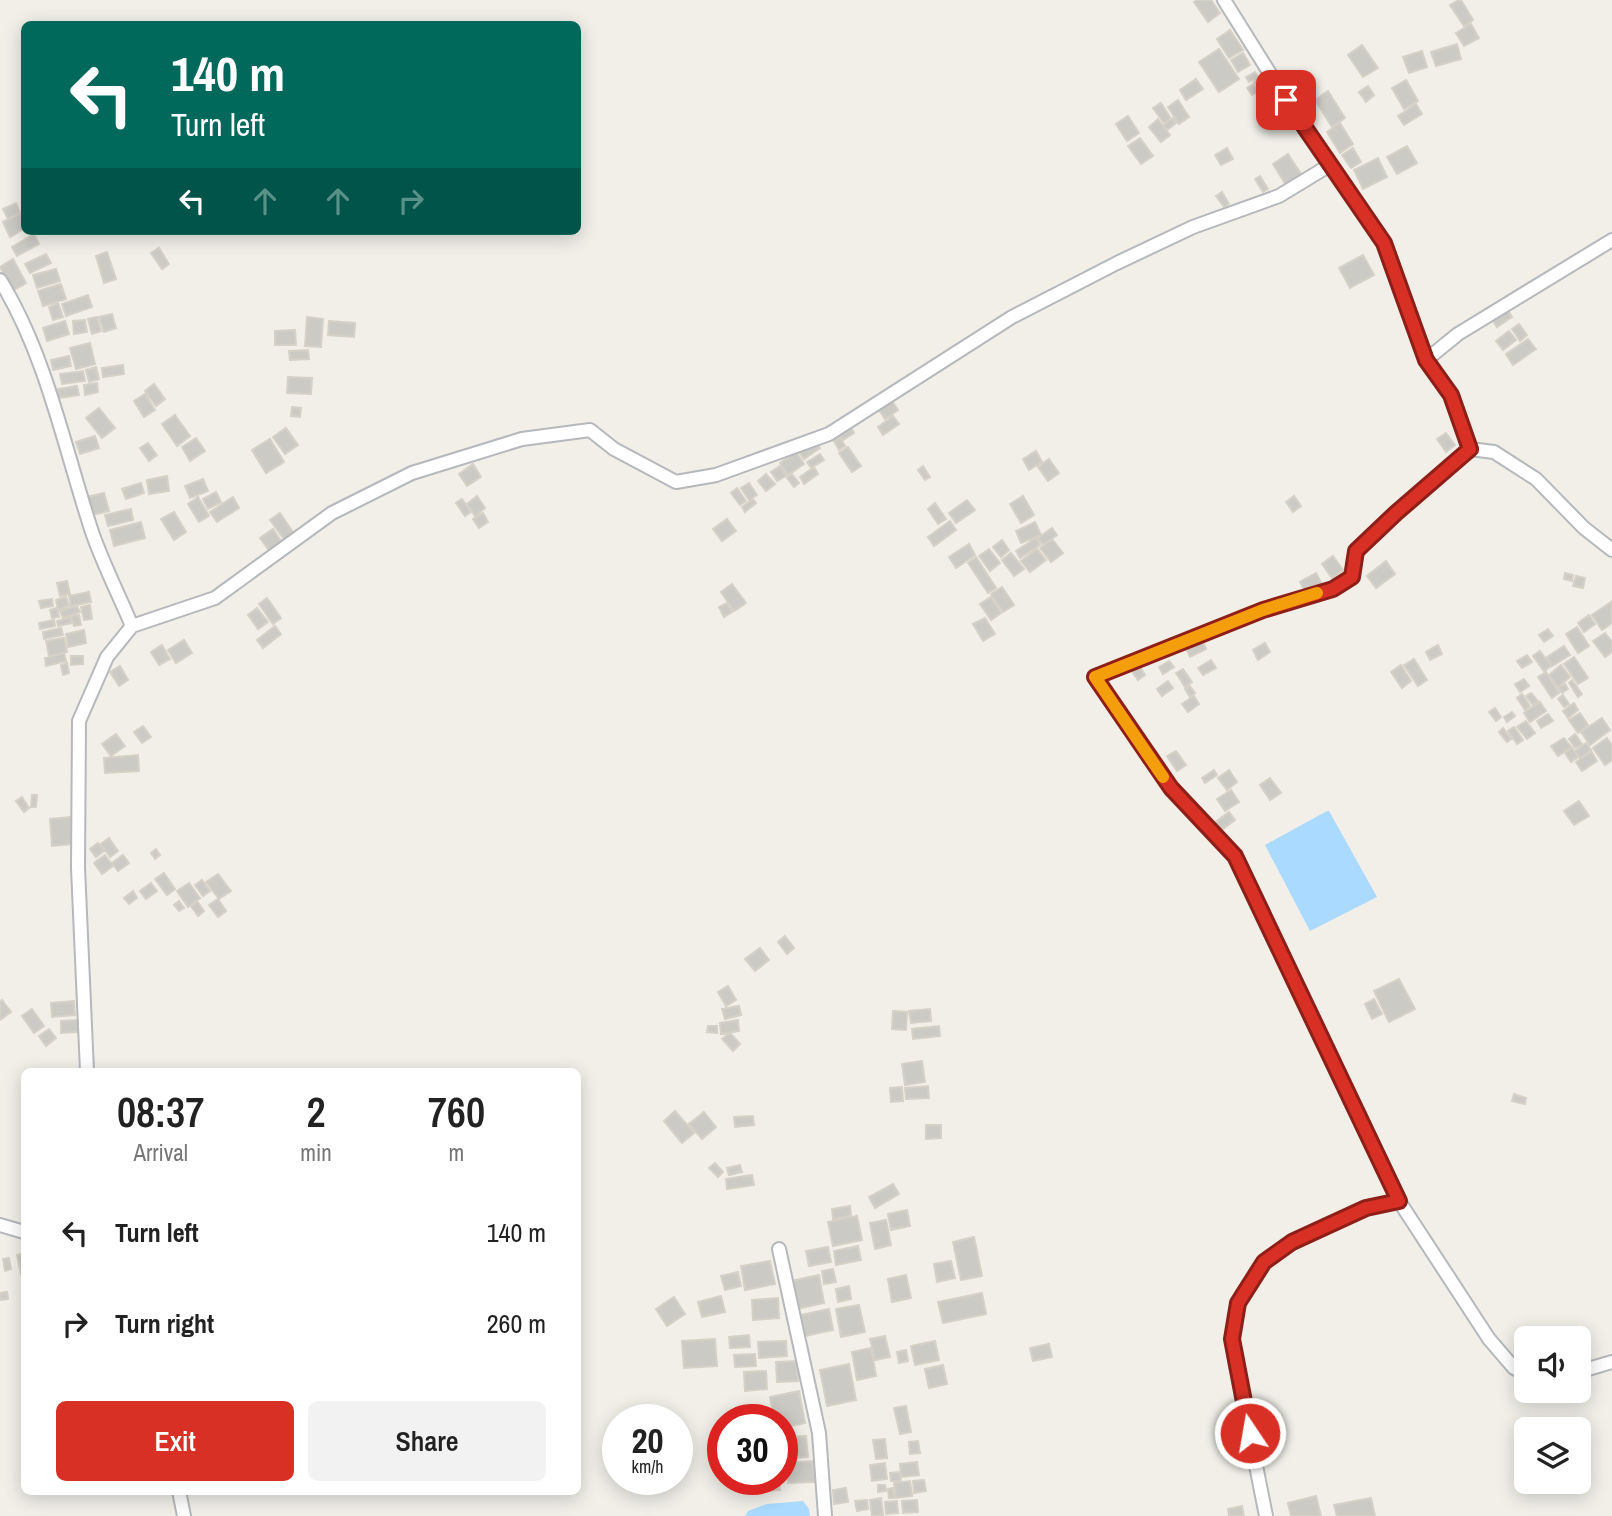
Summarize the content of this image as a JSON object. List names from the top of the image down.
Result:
{
  "page": {
    "turn": ["140 m", "Turn left"],
    "eta": [
      "08:37",
      "Arrival",
      "2",
      "min",
      "760",
      "m"
    ],
    "list": [
      {
        "name": "Turn left",
        "value": "140 m"
      },
      {
        "name": "Turn right",
        "value": "260 m"
      }
    ],
    "buttons": ["Exit", "Share"],
    "speed": "20 km/h",
    "limit": "30"
  }
}
